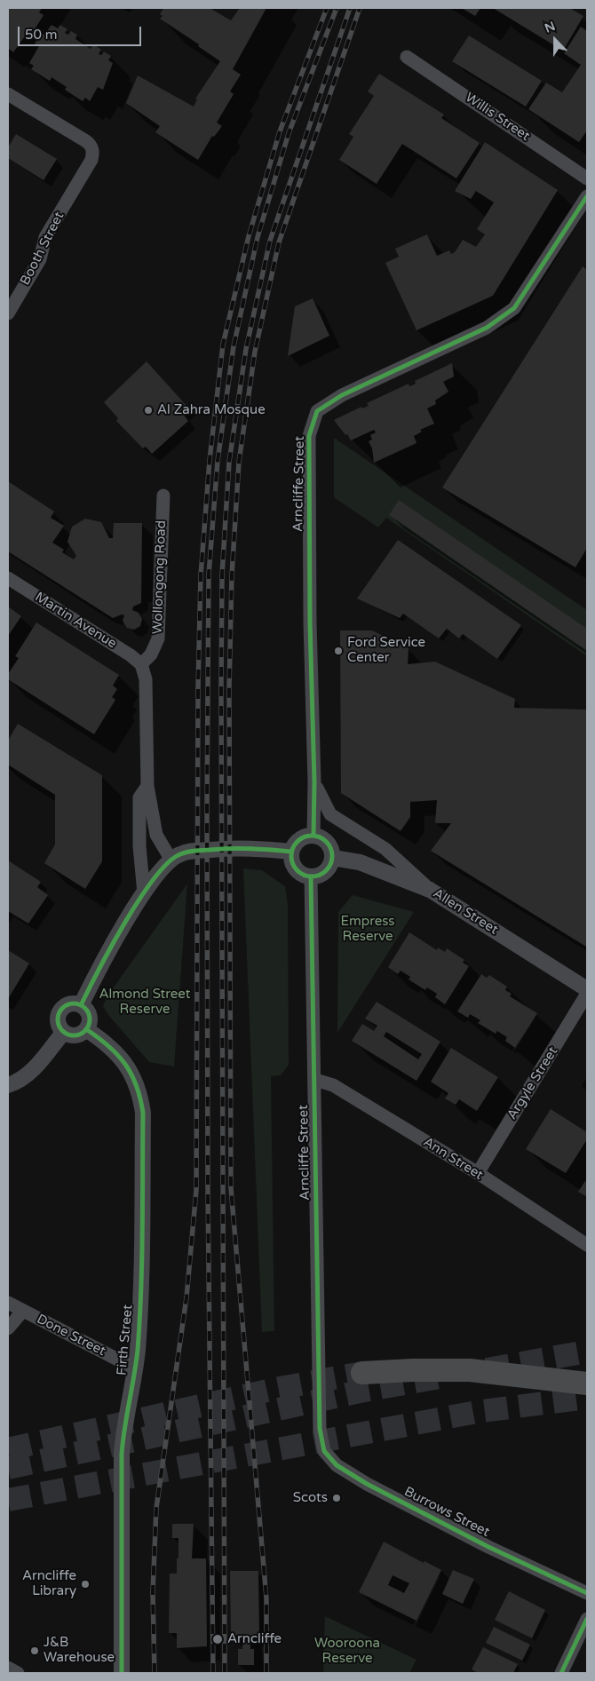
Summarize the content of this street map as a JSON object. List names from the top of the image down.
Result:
{
  "streets": {
    "street": [
      "Willis Street",
      "Booth Street",
      "Arncliffe Street",
      "Wollongong Road",
      "Martin Avenue",
      "Allen Street",
      "Argyle Street",
      "Ann Street",
      "Done Street",
      "Firth Street",
      "Burrows Street"
    ]
  },
  "crossings": [
    ["Arncliffe Street", "Allen Street"],
    ["Arncliffe Street", "Ann Street"],
    ["Arncliffe Street", "Burrows Street"],
    ["Wollongong Road", "Martin Avenue"],
    ["Argyle Street", "Ann Street"],
    ["Done Street", "Firth Street"]
  ],
  "parks": ["Empress Reserve", "Almond Street Reserve", "Wooroona Reserve"],
  "places": [
    "Al Zahra Mosque",
    "Ford Service Center",
    "Scots",
    "Arncliffe Library",
    "Arncliffe",
    "J&B Warehouse"
  ],
  "scale_bar": "50 m",
  "north": "top"
}
